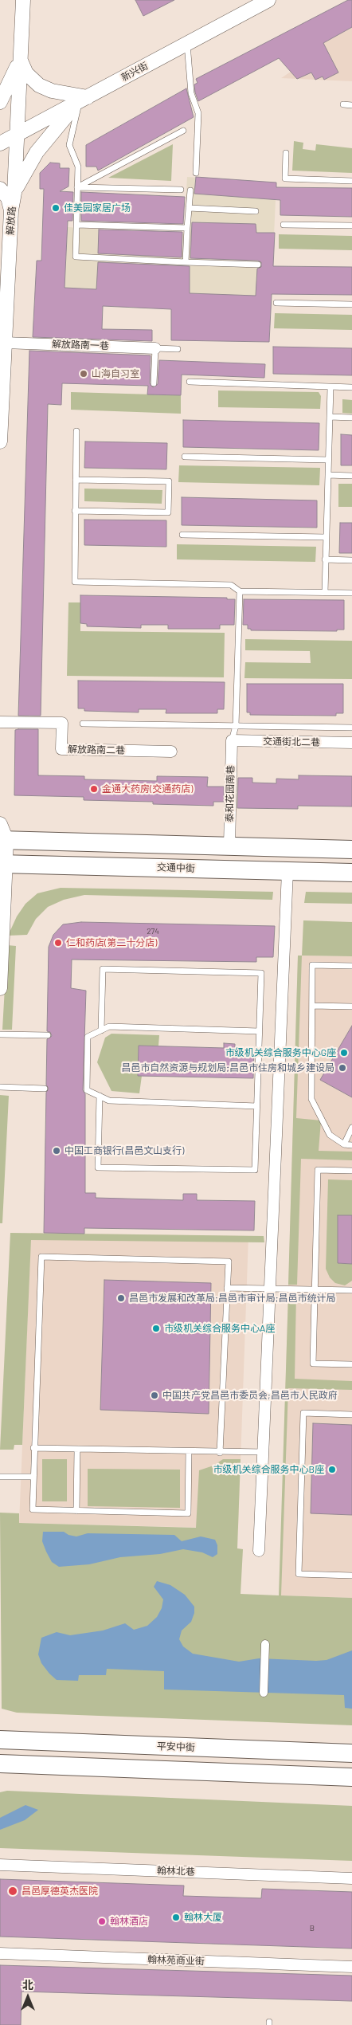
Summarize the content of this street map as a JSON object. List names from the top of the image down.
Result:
{
  "streets": {
    "main road": ["交通中街", "平安中街"],
    "street": [
      "新兴街",
      "解放路",
      "解放路南一巷",
      "交通街北二巷",
      "解放路南二巷",
      "泰和花园南巷",
      "翰林北巷",
      "翰林苑商业街"
    ]
  },
  "crossings": [
    ["新兴街", "解放路"],
    ["解放路", "解放路南一巷"],
    ["交通街北二巷", "泰和花园南巷"]
  ],
  "places": [
    "佳美园家居广场",
    "山海自习室",
    "金通大药房(交通药店)",
    "仁和药店(第二十分店)",
    "市级机关综合服务中心G座",
    "昌邑市自然资源与规划局;昌邑市住房和城乡建设局",
    "中国工商银行(昌邑文山支行)",
    "昌邑市发展和改革局;昌邑市审计局;昌邑市统计局",
    "市级机关综合服务中心A座",
    "中国共产党昌邑市委员会;昌邑市人民政府",
    "市级机关综合服务中心B座",
    "昌邑厚德英杰医院",
    "翰林大厦",
    "翰林酒店"
  ],
  "house_numbers": ["274", "B"],
  "north": "top"
}
